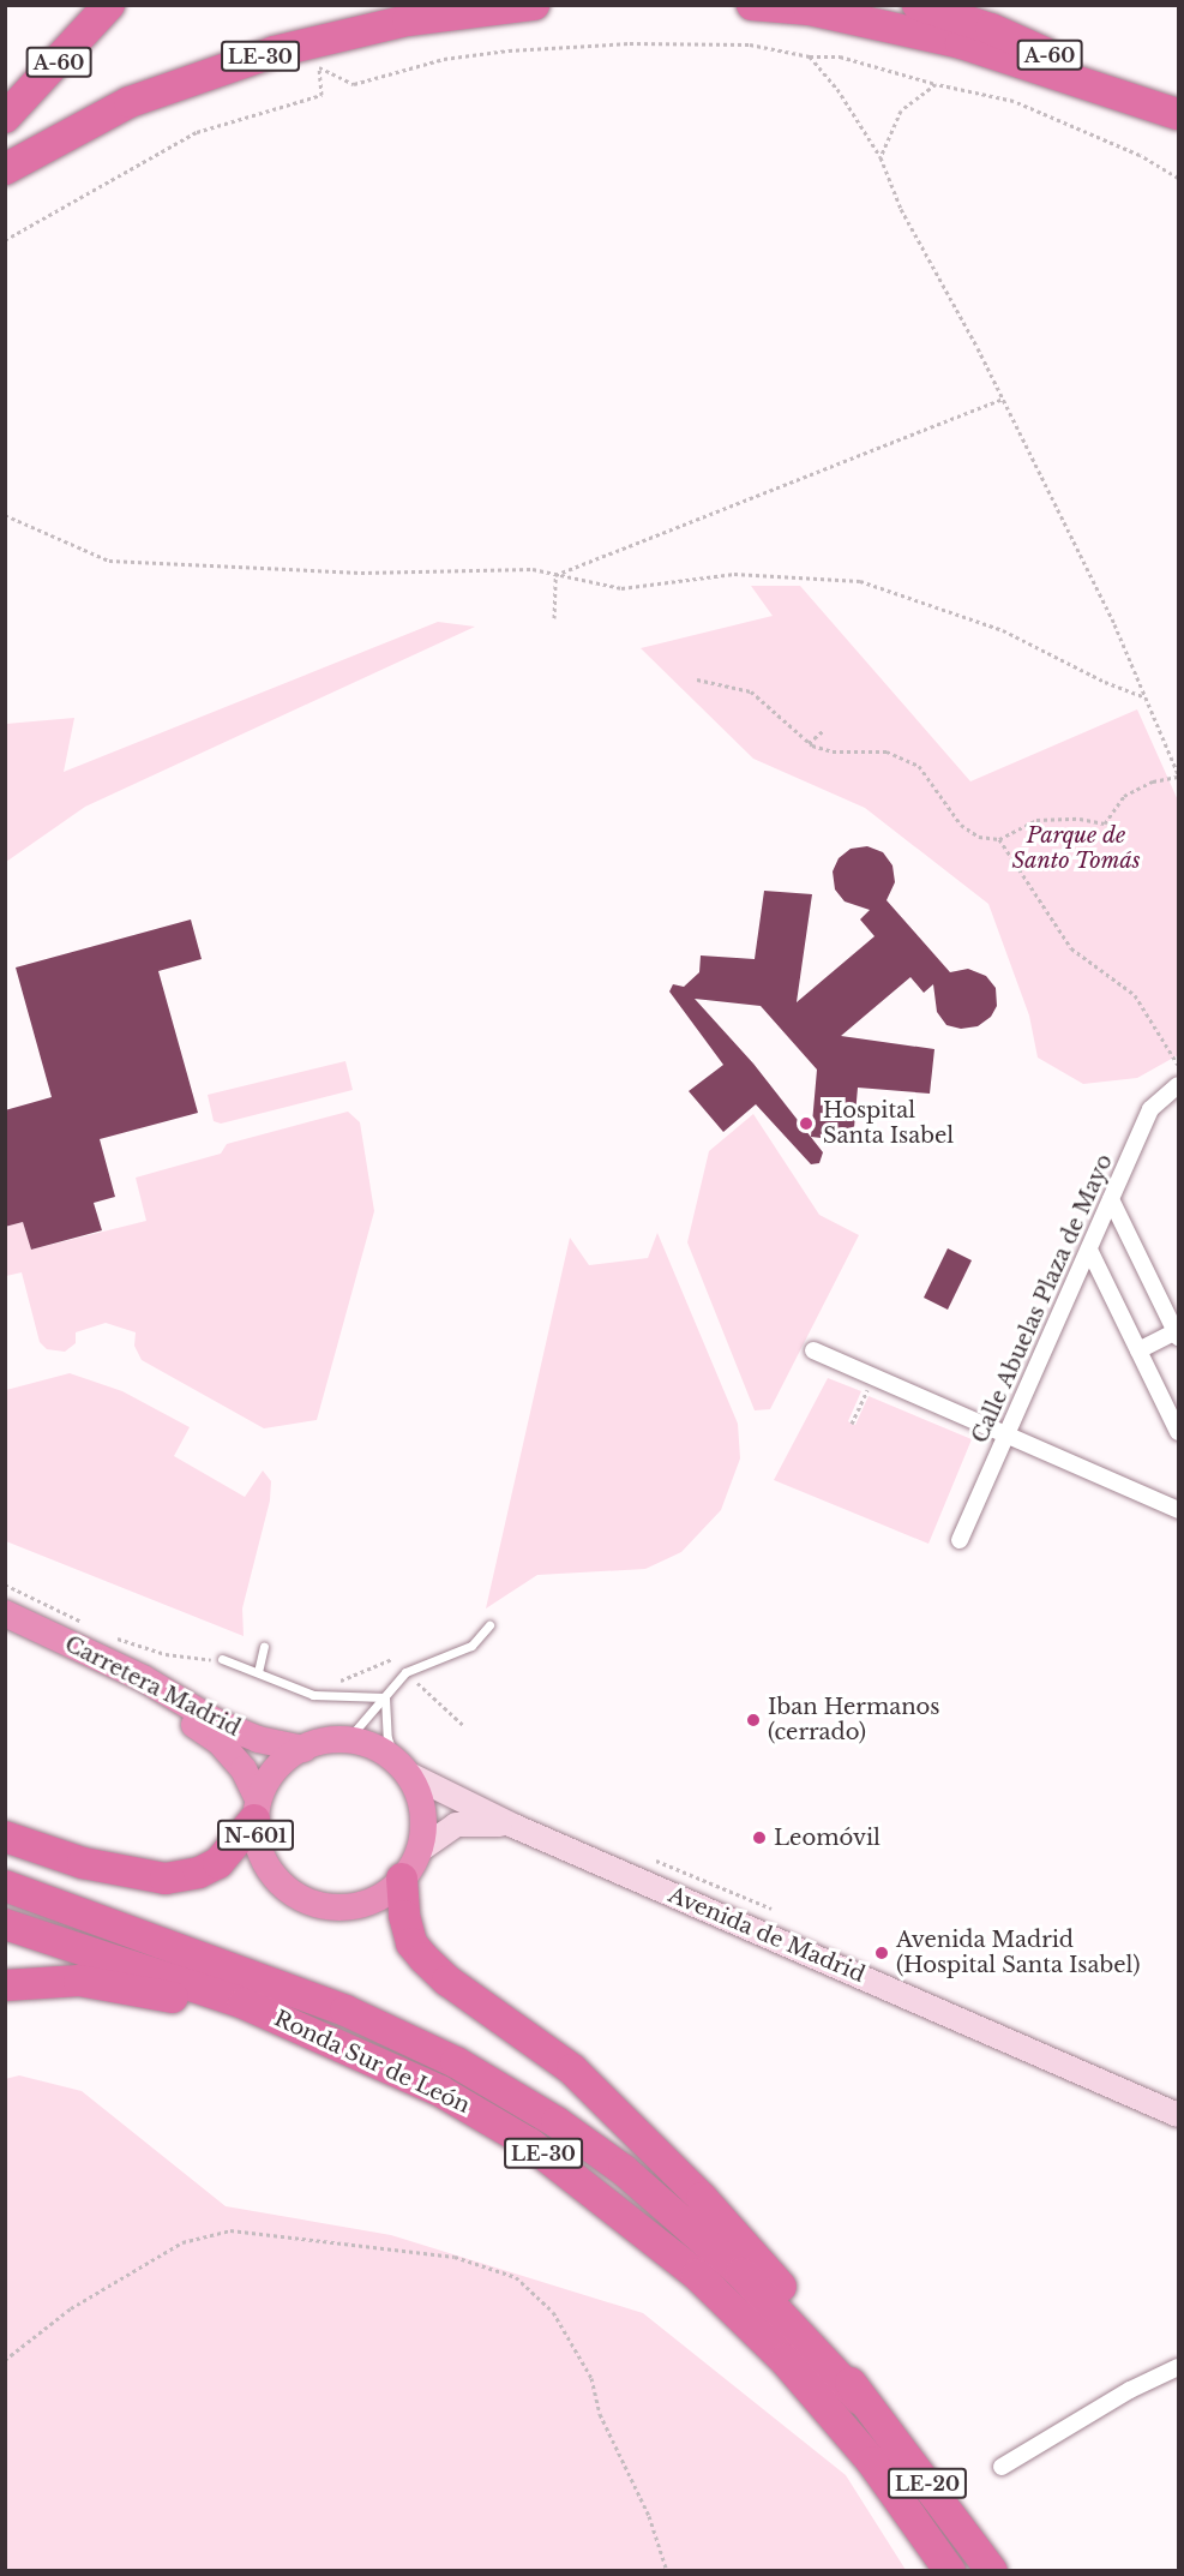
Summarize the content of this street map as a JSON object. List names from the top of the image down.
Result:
{
  "streets": {
    "highway": [
      "A-60",
      "LE-30",
      "Carretera Madrid",
      "N-601",
      "Ronda Sur de León",
      "LE-20"
    ],
    "main road": ["Avenida de Madrid"],
    "street": ["Calle Abuelas Plaza de Mayo"]
  },
  "crossings": [
    ["Carretera Madrid", "N-601"],
    ["Carretera Madrid", "Avenida de Madrid"],
    ["N-601", "Avenida de Madrid"],
    ["Ronda Sur de León", "LE-20"]
  ],
  "parks": ["Parque de Santo Tomás"],
  "places": [
    "Hospital Santa Isabel",
    "Iban Hermanos (cerrado)",
    "Leomóvil",
    "Avenida Madrid (Hospital Santa Isabel)"
  ]
}
